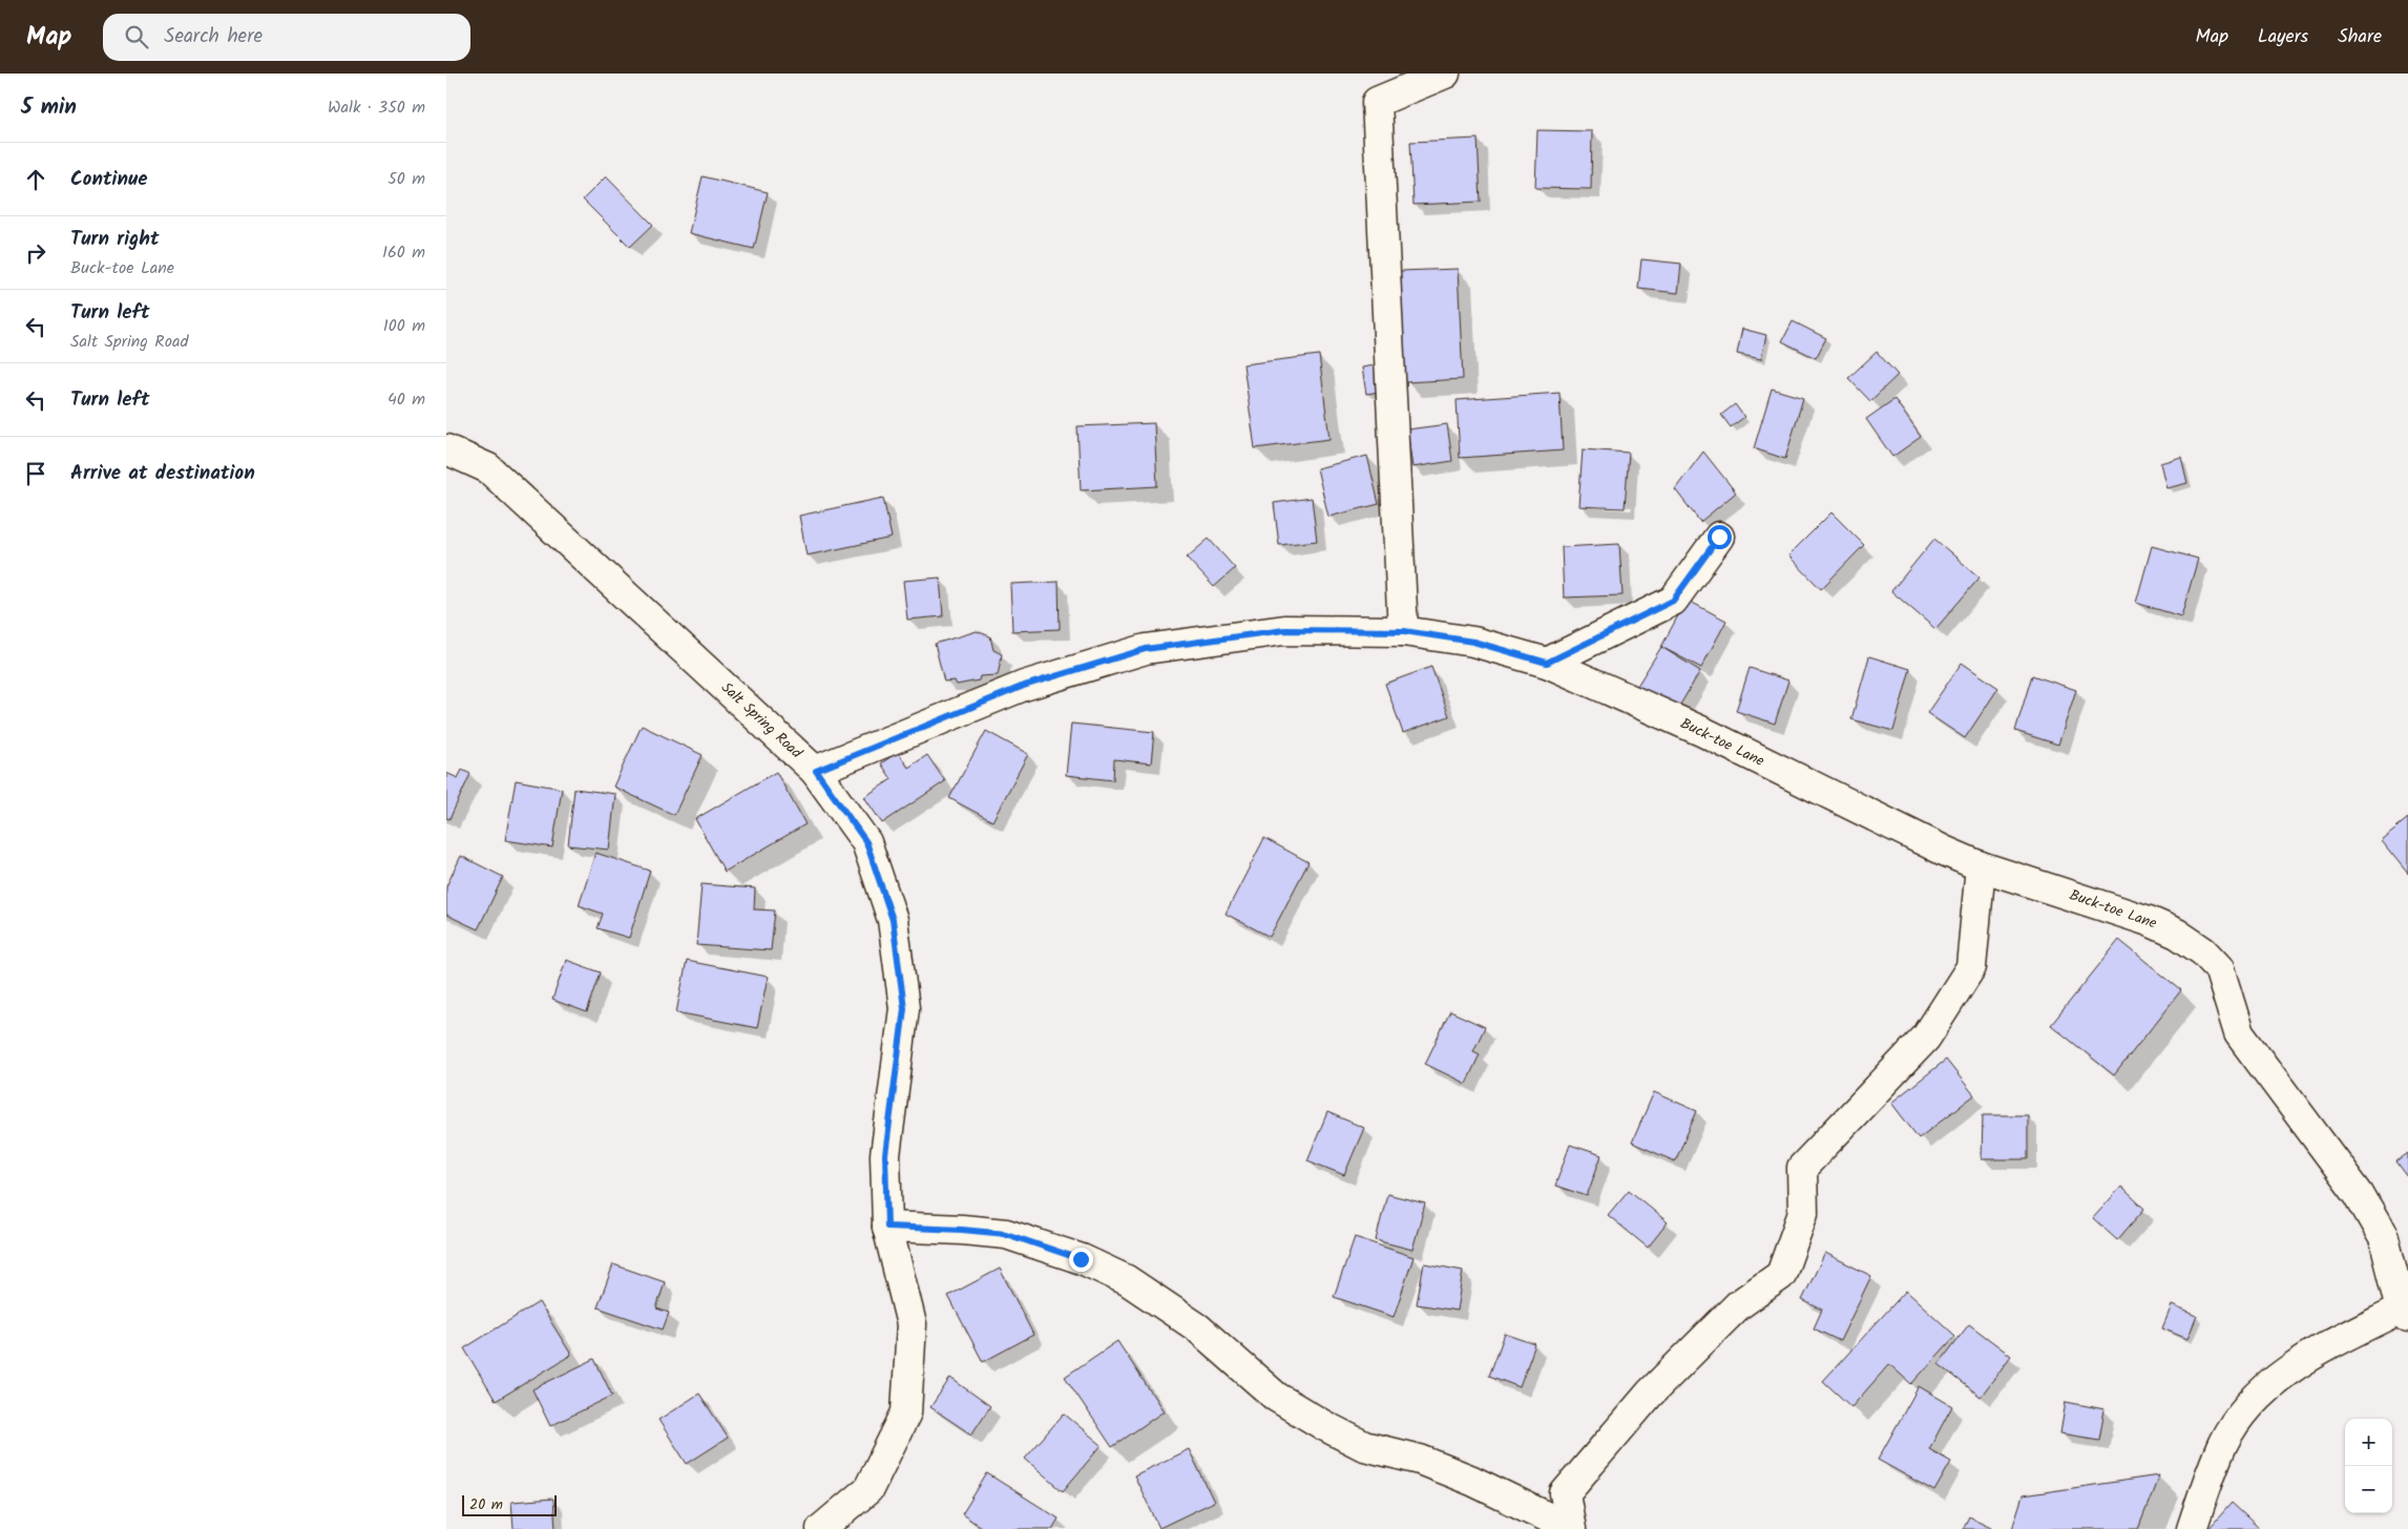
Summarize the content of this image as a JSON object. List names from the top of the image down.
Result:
{
  "streets": {
    "street": ["Salt Spring Road", "Buck-toe Lane"]
  },
  "crossings": [
    ["Salt Spring Road", "Buck-toe Lane"]
  ],
  "scale_bar": "20 m",
  "page": {
    "header": "Map",
    "search": "Search here",
    "nav": ["Map", "Layers", "Share"],
    "heading": ["5 min", "Walk · 350 m"],
    "list": [
      ["Continue", "50 m"],
      ["Turn right", "Buck-toe Lane", "160 m"],
      ["Turn left", "Salt Spring Road", "100 m"],
      ["Turn left", "40 m"],
      "Arrive at destination"
    ],
    "map_buttons": ["+", "−"],
    "scale": "20 m"
  }
}
